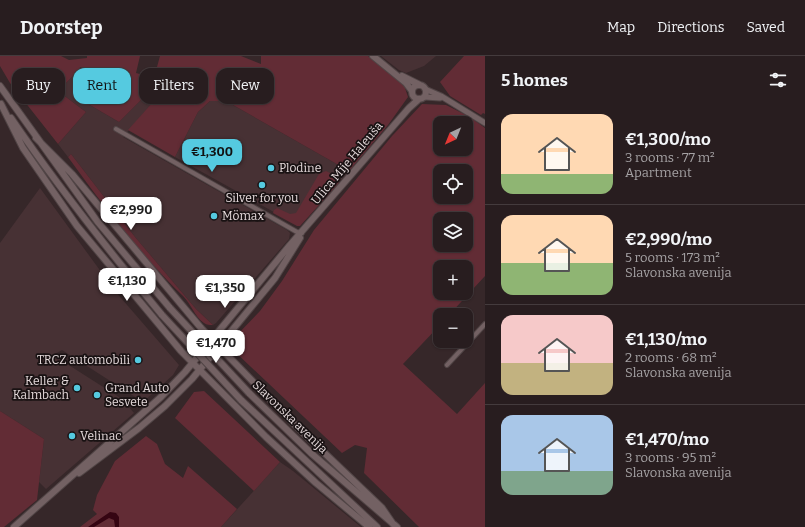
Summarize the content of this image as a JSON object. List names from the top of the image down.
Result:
{
  "streets": {
    "main road": ["Ulica Mije Haleuša", "Slavonska avenija"]
  },
  "places": [
    "Plodine",
    "Silver for you",
    "Mömax",
    "TRCZ automobili",
    "Keller & Kalmbach",
    "Grand Auto Sesvete",
    "Velinac"
  ],
  "north": "bottom left",
  "page": {
    "header": "Doorstep",
    "nav": ["Map", "Directions", "Saved"],
    "heading": "5 homes",
    "chip": [
      "Buy",
      "Rent",
      "Filters",
      "New"
    ],
    "list": [
      {
        "name": "€1,300/mo",
        "note": "3 rooms · 77 m² · Apartment"
      },
      {
        "name": "€2,990/mo",
        "note": "5 rooms · 173 m² · Slavonska avenija"
      },
      {
        "name": "€1,130/mo",
        "note": "2 rooms · 68 m² · Slavonska avenija"
      },
      {
        "name": "€1,470/mo",
        "note": "3 rooms · 95 m² · Slavonska avenija"
      }
    ],
    "map_buttons": ["+", "−"],
    "price": [
      "€1,300",
      "€2,990",
      "€1,130",
      "€1,350",
      "€1,470"
    ]
  }
}
